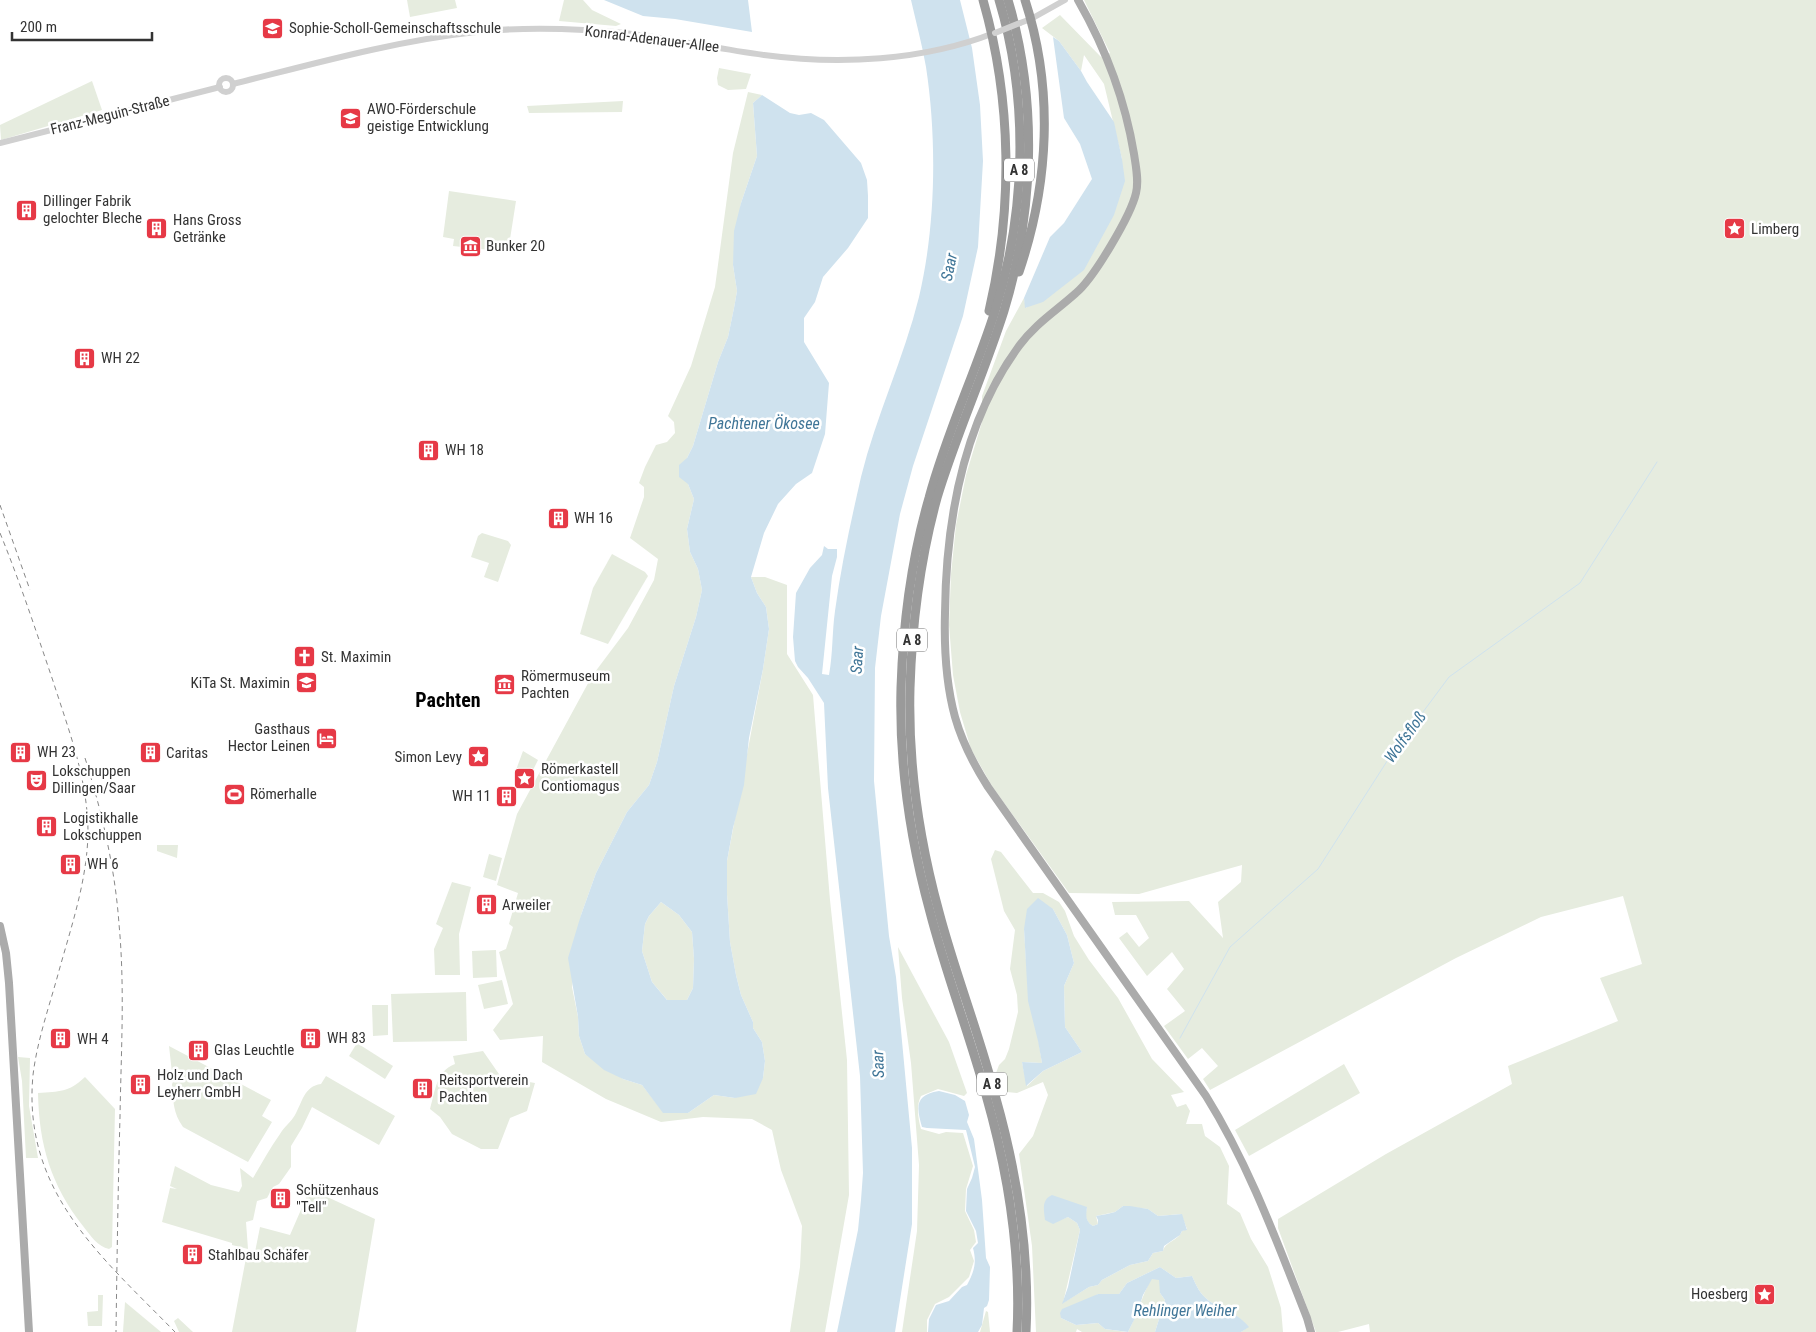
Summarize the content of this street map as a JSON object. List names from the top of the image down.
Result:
{
  "streets": {
    "highway": ["A 8"],
    "street": ["Konrad-Adenauer-Allee", "Franz-Meguin-Straße"]
  },
  "crossings": [
    ["Konrad-Adenauer-Allee", "Franz-Meguin-Straße"]
  ],
  "districts": ["Pachten"],
  "water": [
    "Saar",
    "Pachtener Ökosee",
    "Wolfsfloß",
    "Rehlinger Weiher"
  ],
  "places": {
    "school or university": ["Sophie-Scholl-Gemeinschaftsschule", "AWO-Förderschule geistige Entwicklung", "KiTa St. Maximin"],
    "building": [
      "Dillinger Fabrik gelochter Bleche",
      "Hans Gross Getränke",
      "WH 22",
      "WH 18",
      "WH 16",
      "WH 23",
      "Caritas",
      "WH 11",
      "Logistikhalle Lokschuppen",
      "WH 6",
      "Arweiler",
      "WH 83",
      "WH 4",
      "Glas Leuchtle",
      "Holz und Dach Leyherr GmbH",
      "Reitsportverein Pachten",
      "Schützenhaus \"Tell\"",
      "Stahlbau Schäfer"
    ],
    "place": [
      "Limberg",
      "Simon Levy",
      "Römerkastell Contiomagus",
      "Hoesberg"
    ],
    "museum": ["Bunker 20", "Römermuseum Pachten"],
    "church": ["St. Maximin"],
    "hotel": ["Gasthaus Hector Leinen"],
    "theatre": ["Lokschuppen Dillingen/Saar"],
    "sports": ["Römerhalle"]
  },
  "scale_bar": "200 m"
}
